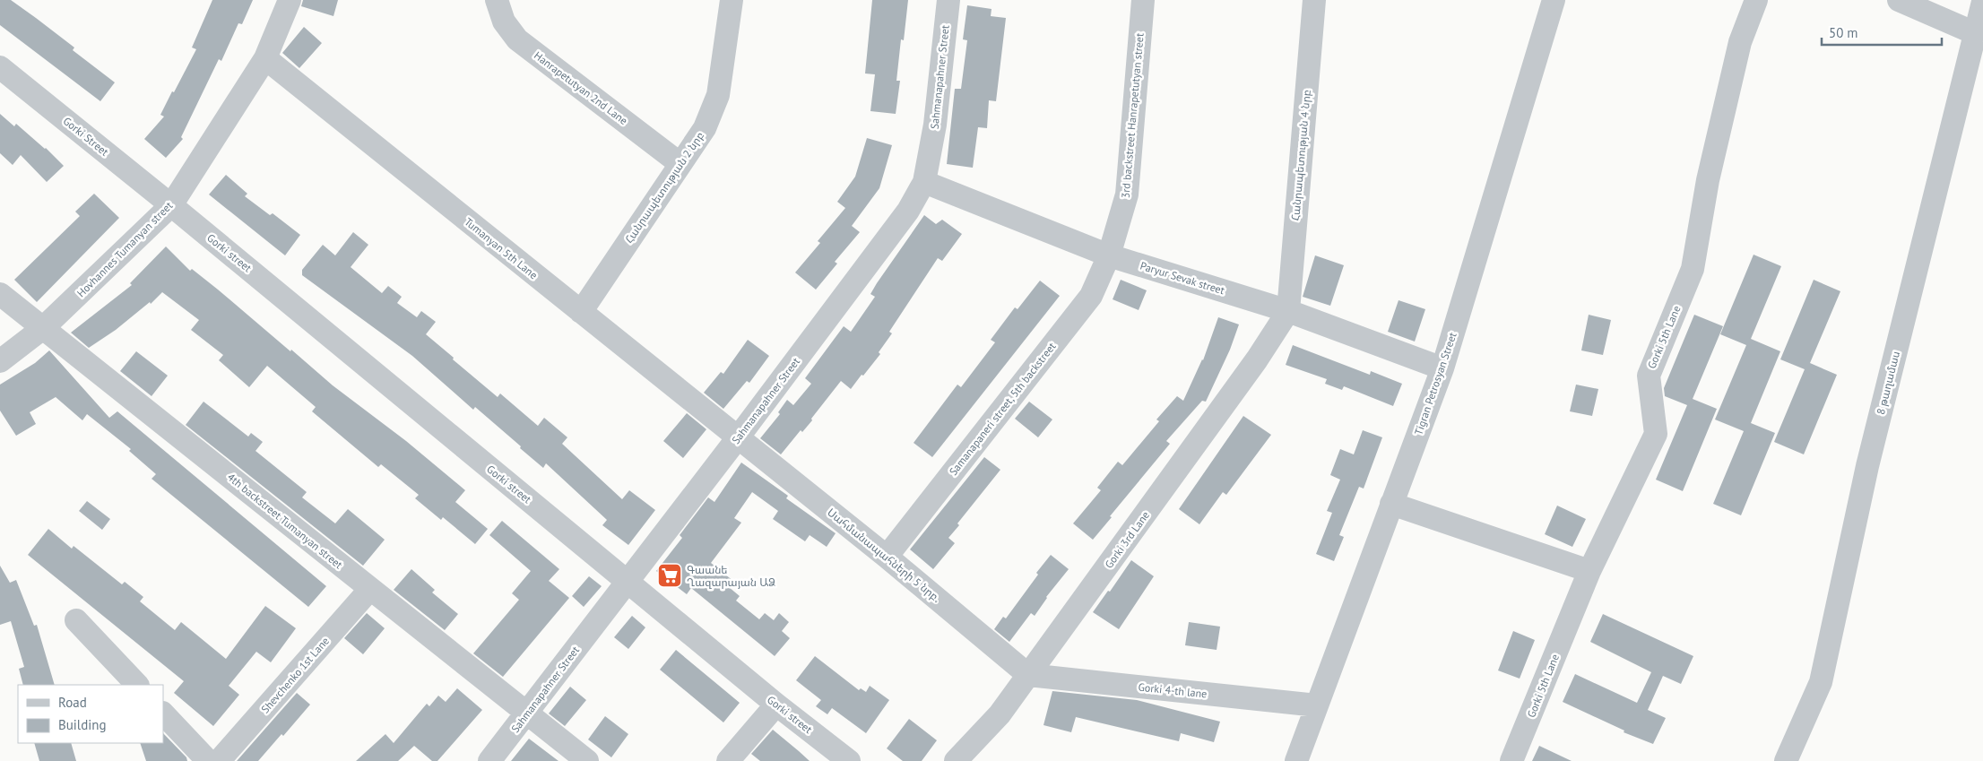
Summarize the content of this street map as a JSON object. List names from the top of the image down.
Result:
{
  "streets": {
    "street": [
      "Sahmanapahner Street",
      "Hanrapetutyan 2nd Lane",
      "3rd backstreet Hanrapetutyan street",
      "Gorki Street",
      "Հանրապետության 4 նրբ",
      "Հանրապետության 2 նրբ",
      "Tumanyan 5th Lane",
      "Hovhannes Tumanyan street",
      "Gorki street",
      "Paryur Sevak street",
      "Gorki 5th Lane",
      "8 թաղամաս",
      "Tigran Petrosyan Street",
      "Samanapaneri street, 5th backstreet",
      "4th backstreet Tumanyan street",
      "Gorki 3rd Lane",
      "Սահմանապահների 5 նրբ.",
      "Shevchenko 1st Lane",
      "Gorki 4-th lane"
    ]
  },
  "crossings": [
    ["Sahmanapahner Street", "Tumanyan 5th Lane"],
    ["Sahmanapahner Street", "Gorki street"],
    ["Sahmanapahner Street", "Paryur Sevak street"],
    ["Sahmanapahner Street", "4th backstreet Tumanyan street"],
    ["Sahmanapahner Street", "Սահմանապահների 5 նրբ."],
    ["Hanrapetutyan 2nd Lane", "Հանրապետության 2 նրբ"],
    ["3rd backstreet Hanrapetutyan street", "Paryur Sevak street"],
    ["3rd backstreet Hanrapetutyan street", "Samanapaneri street, 5th backstreet"],
    ["Gorki Street", "Hovhannes Tumanyan street"],
    ["Gorki Street", "Gorki street"],
    ["Հանրապետության 4 նրբ", "Paryur Sevak street"],
    ["Հանրապետության 4 նրբ", "Gorki 3rd Lane"],
    ["Հանրապետության 2 նրբ", "Tumanyan 5th Lane"],
    ["Tumanyan 5th Lane", "Hovhannes Tumanyan street"],
    ["Tumanyan 5th Lane", "Սահմանապահների 5 նրբ."],
    ["Hovhannes Tumanyan street", "Gorki street"],
    ["Hovhannes Tumanyan street", "4th backstreet Tumanyan street"],
    ["Paryur Sevak street", "Tigran Petrosyan Street"],
    ["Paryur Sevak street", "Samanapaneri street, 5th backstreet"],
    ["Paryur Sevak street", "Gorki 3rd Lane"],
    ["Tigran Petrosyan Street", "Gorki 4-th lane"],
    ["Samanapaneri street, 5th backstreet", "Սահմանապահների 5 նրբ."],
    ["4th backstreet Tumanyan street", "Shevchenko 1st Lane"],
    ["Gorki 3rd Lane", "Սահմանապահների 5 նրբ."],
    ["Gorki 3rd Lane", "Gorki 4-th lane"],
    ["Սահմանապահների 5 նրբ.", "Gorki 4-th lane"]
  ],
  "places": {
    "supermarket": ["Գաանե Ղազարայան ԱՁ"]
  },
  "legend": ["Road", "Building"],
  "scale_bar": "50 m"
}
